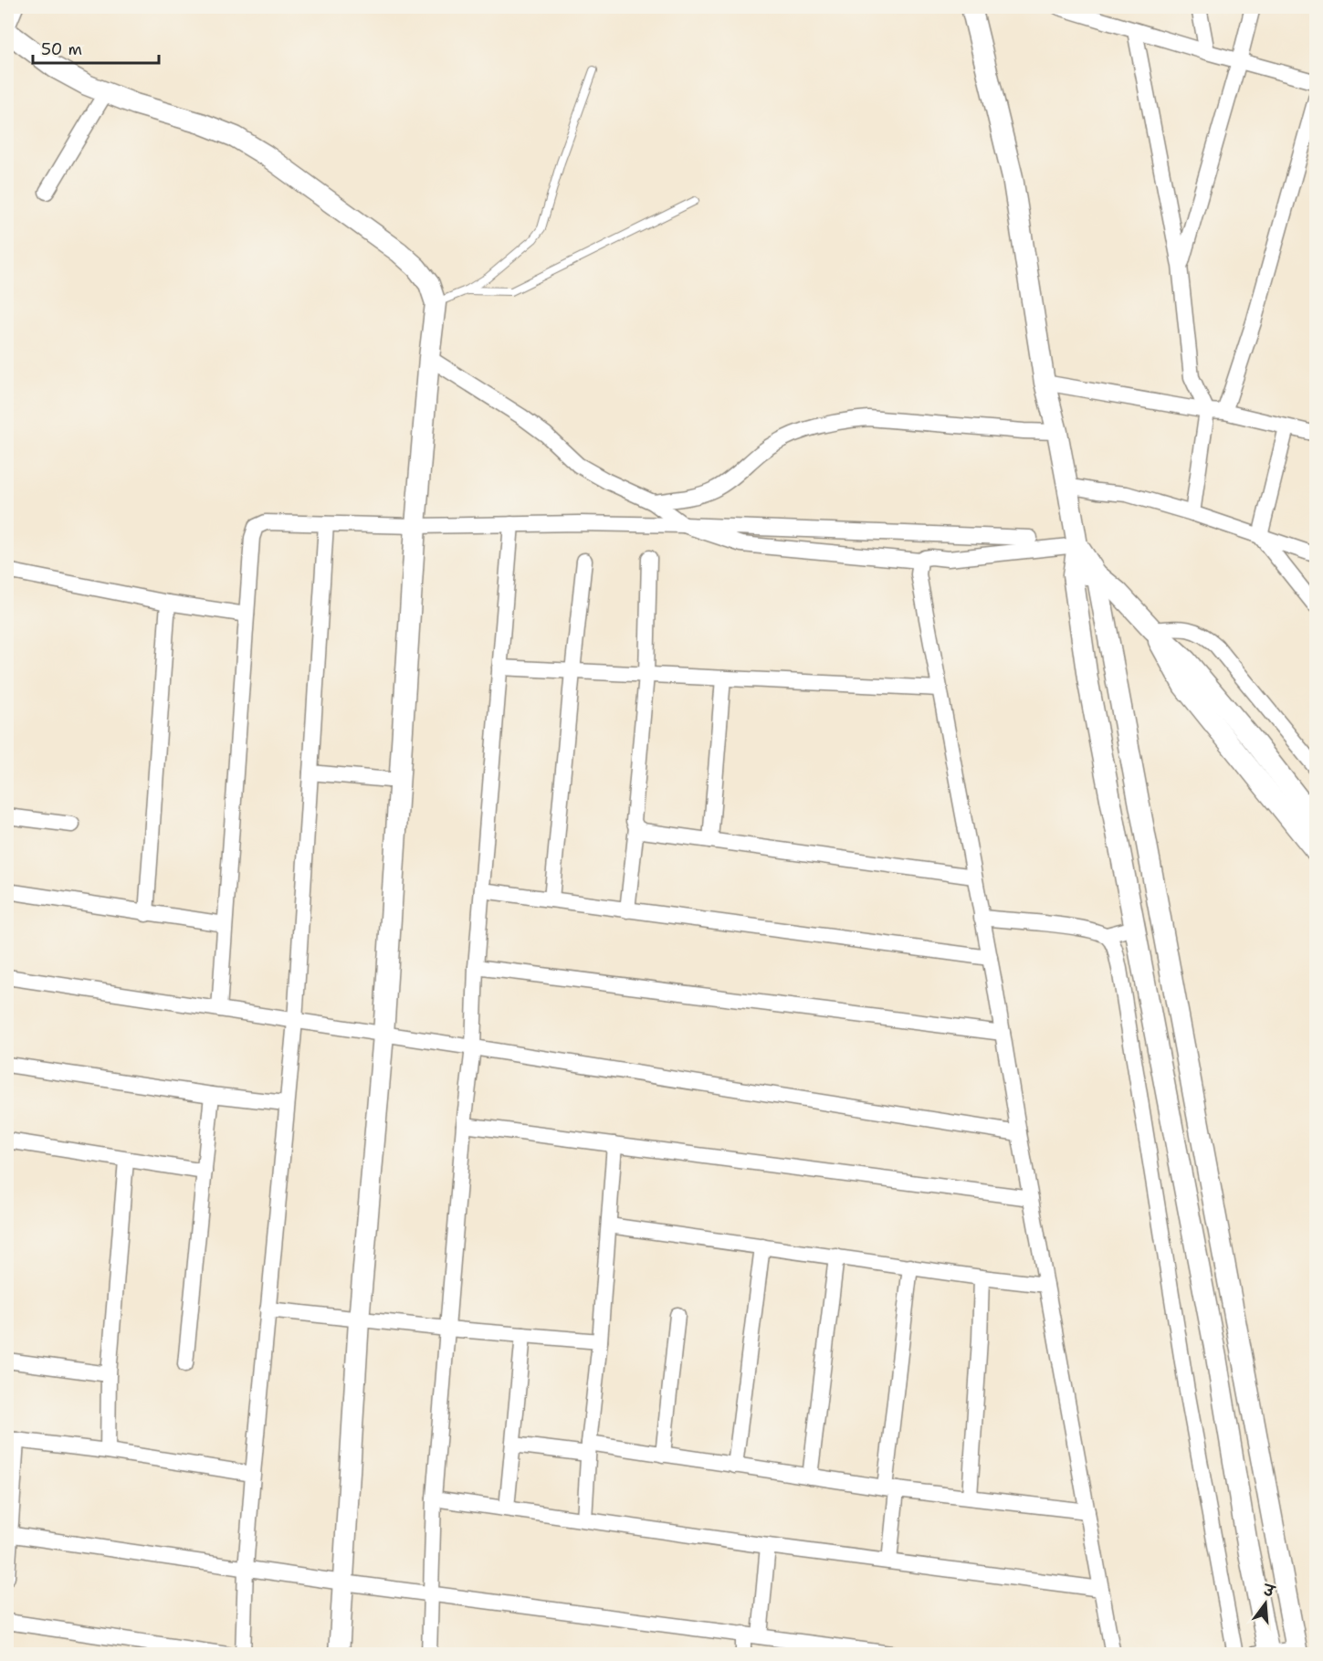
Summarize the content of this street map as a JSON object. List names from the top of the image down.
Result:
{
  "scale_bar": "50 m",
  "north": "top"
}
